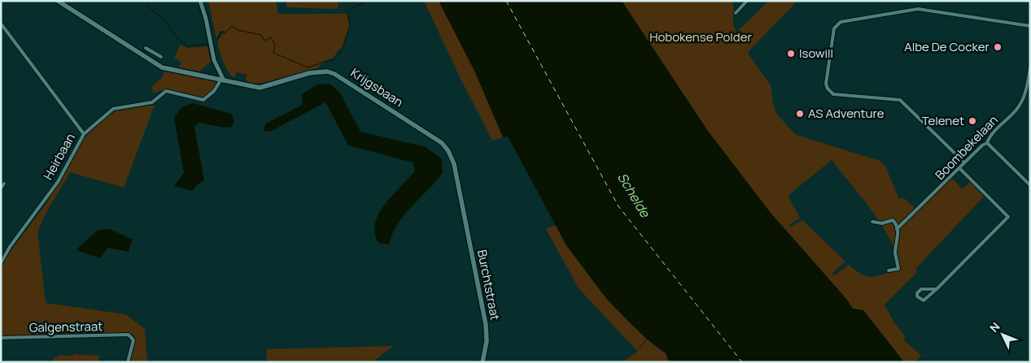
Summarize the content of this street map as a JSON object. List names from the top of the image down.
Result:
{
  "streets": {
    "main road": ["Krijgsbaan", "Burchtstraat"],
    "street": ["Boombekelaan", "Heirbaan", "Galgenstraat"]
  },
  "crossings": [
    ["Krijgsbaan", "Heirbaan"],
    ["Krijgsbaan", "Burchtstraat"]
  ],
  "water": ["Schelde"],
  "parks": ["Hobokense Polder"],
  "places": [
    "Albe De Cocker",
    "Isowill",
    "AS Adventure",
    "Telenet"
  ],
  "north": "top left"
}
